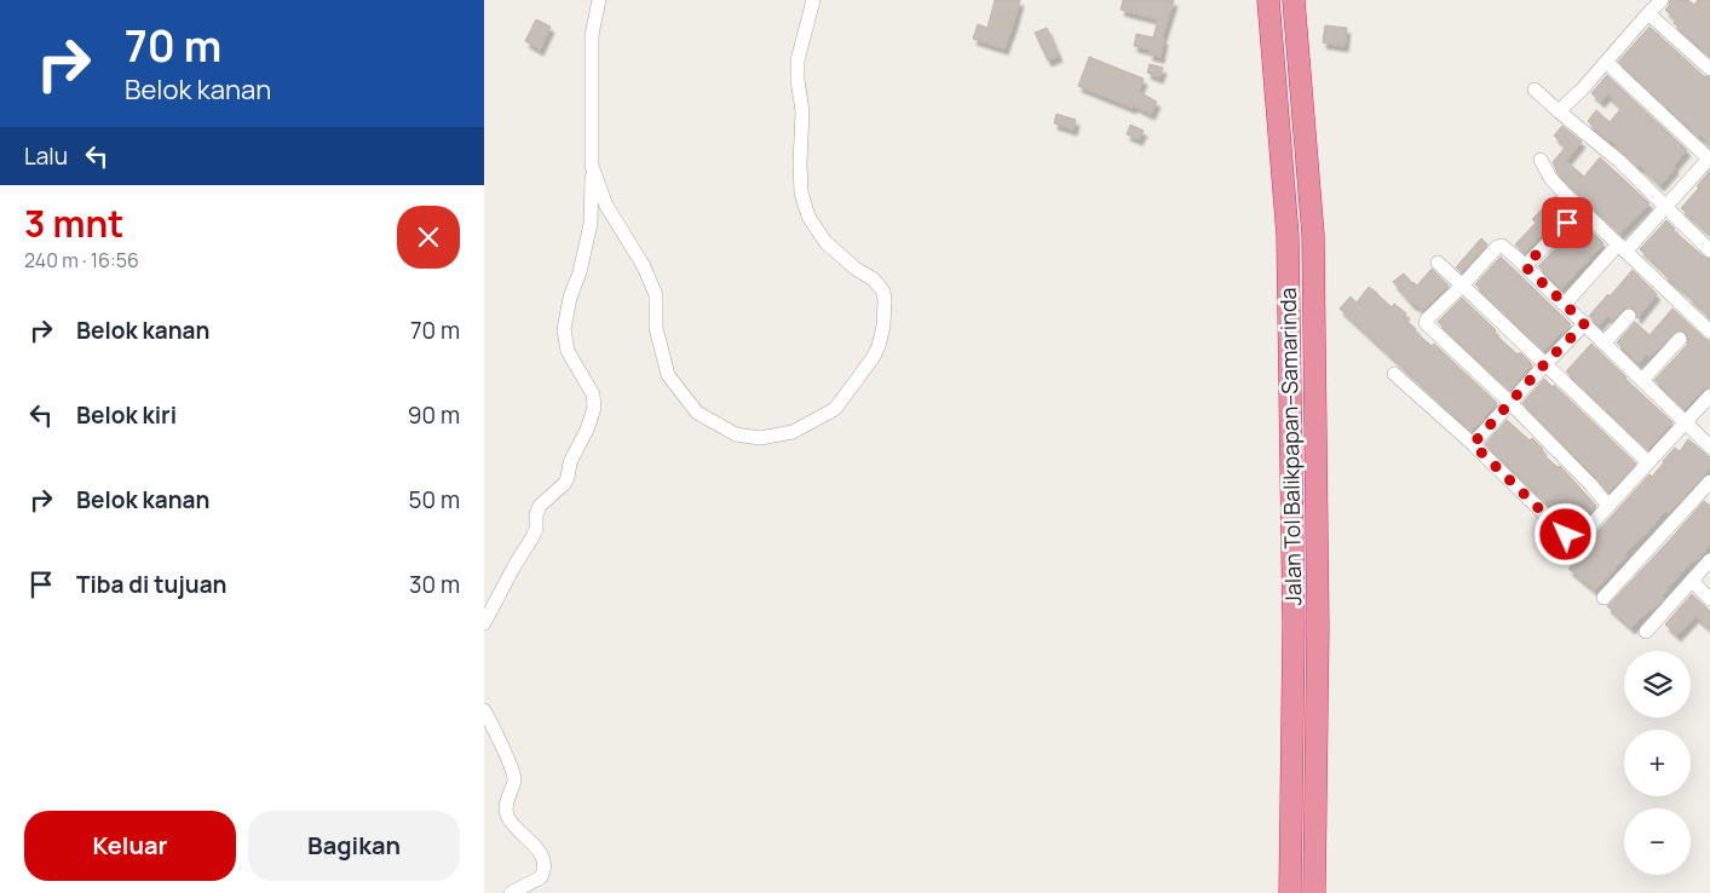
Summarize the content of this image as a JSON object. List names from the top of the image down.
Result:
{
  "streets": {
    "highway": ["Jalan Tol Balikpapan–Samarinda"]
  },
  "page": {
    "turn": ["70 m", "Belok kanan"],
    "then": "Lalu",
    "heading": ["3 mnt", "240 m · 16:56"],
    "list": [
      {
        "name": "Belok kanan",
        "value": "70 m"
      },
      {
        "name": "Belok kiri",
        "value": "90 m"
      },
      {
        "name": "Belok kanan",
        "value": "50 m"
      },
      {
        "name": "Tiba di tujuan",
        "value": "30 m"
      }
    ],
    "map_buttons": ["+", "−"],
    "buttons": ["Keluar", "Bagikan"]
  }
}
